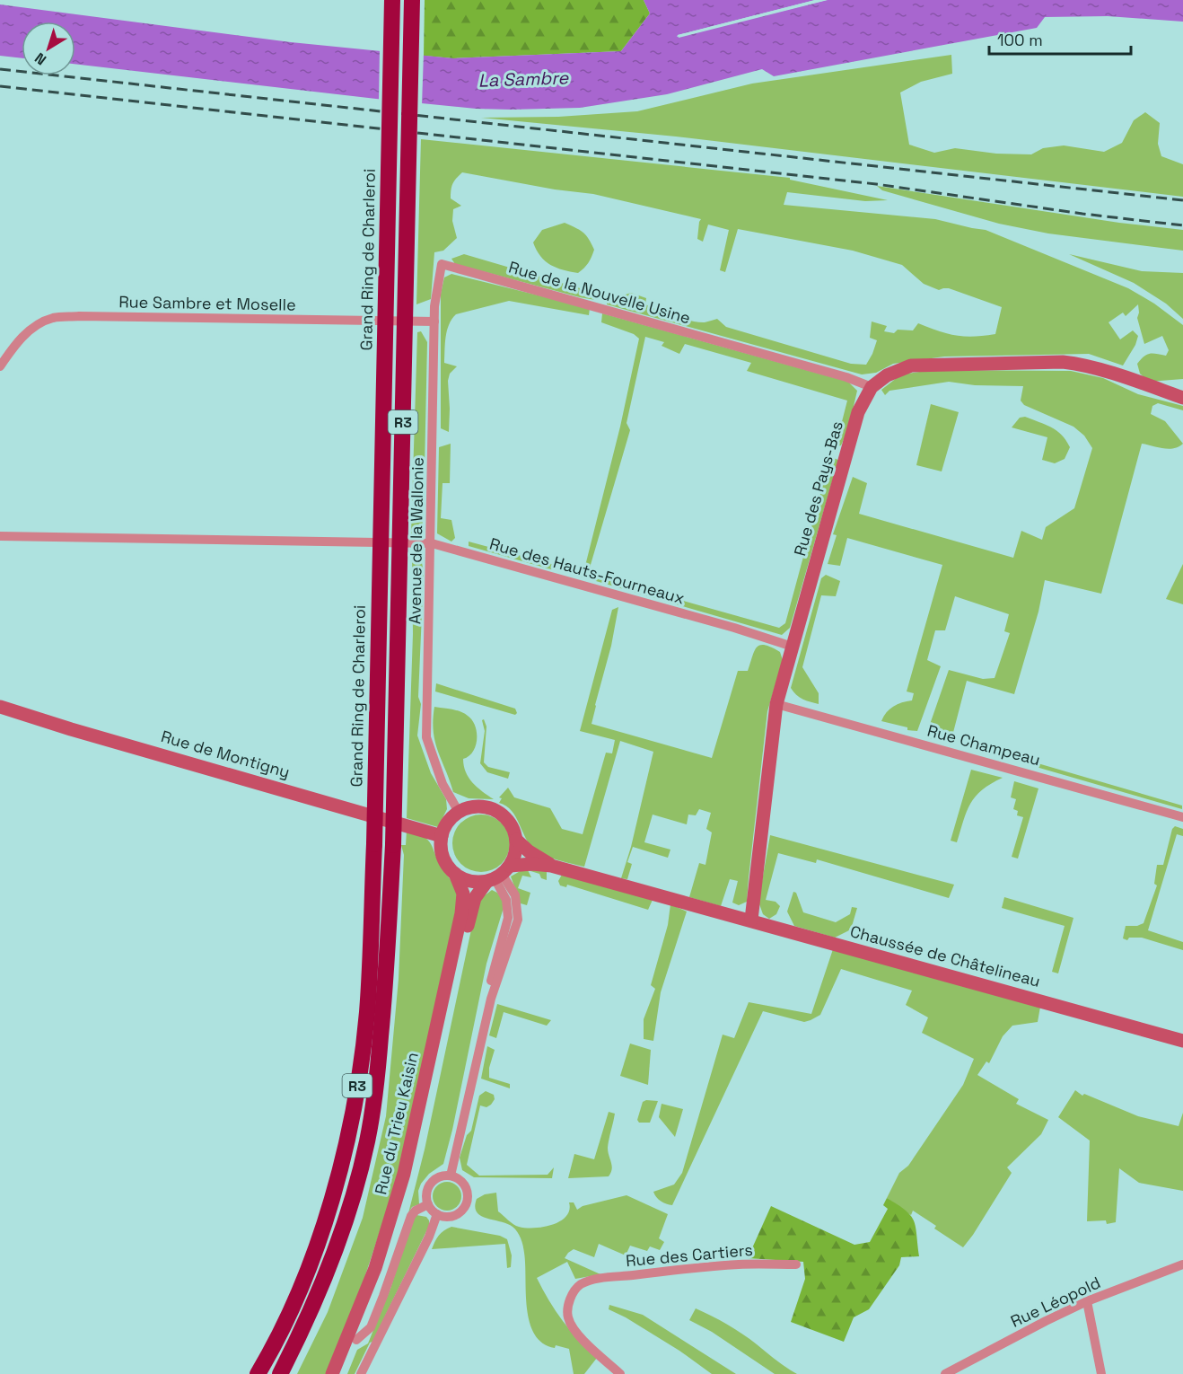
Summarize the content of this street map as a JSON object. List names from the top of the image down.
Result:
{
  "streets": {
    "highway": ["Grand Ring de Charleroi", "R3"],
    "main road": [
      "Rue des Pays-Bas",
      "Rue de Montigny",
      "Chaussée de Châtelineau",
      "Rue du Trieu Kaisin"
    ],
    "street": [
      "Rue de la Nouvelle Usine",
      "Rue Sambre et Moselle",
      "Avenue de la Wallonie",
      "Rue des Hauts-Fourneaux",
      "Rue Champeau",
      "Rue des Cartiers",
      "Rue Léopold"
    ]
  },
  "crossings": [
    ["Rue de la Nouvelle Usine", "Rue des Pays-Bas"],
    ["Rue de la Nouvelle Usine", "Avenue de la Wallonie"],
    ["Rue Sambre et Moselle", "Avenue de la Wallonie"],
    ["Rue des Pays-Bas", "Rue des Hauts-Fourneaux"],
    ["Rue des Pays-Bas", "Rue Champeau"],
    ["Rue des Pays-Bas", "Chaussée de Châtelineau"],
    ["Avenue de la Wallonie", "Rue des Hauts-Fourneaux"],
    ["Avenue de la Wallonie", "Rue de Montigny"],
    ["Avenue de la Wallonie", "Rue du Trieu Kaisin"],
    ["Rue de Montigny", "Rue du Trieu Kaisin"]
  ],
  "water": ["La Sambre"],
  "scale_bar": "100 m",
  "north": "bottom left"
}
